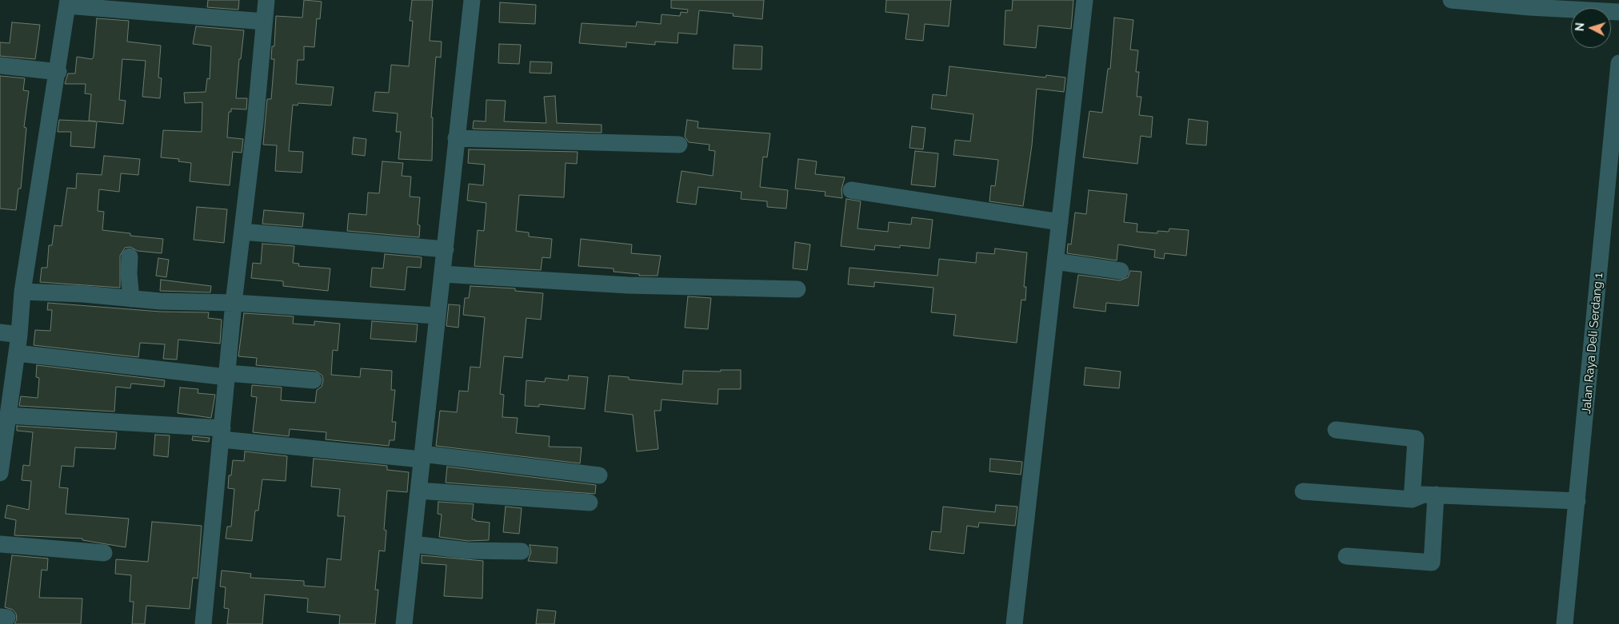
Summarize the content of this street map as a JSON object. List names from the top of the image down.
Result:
{
  "streets": {
    "street": ["Jalan Raya Deli Serdang 1"]
  },
  "north": "left"
}
